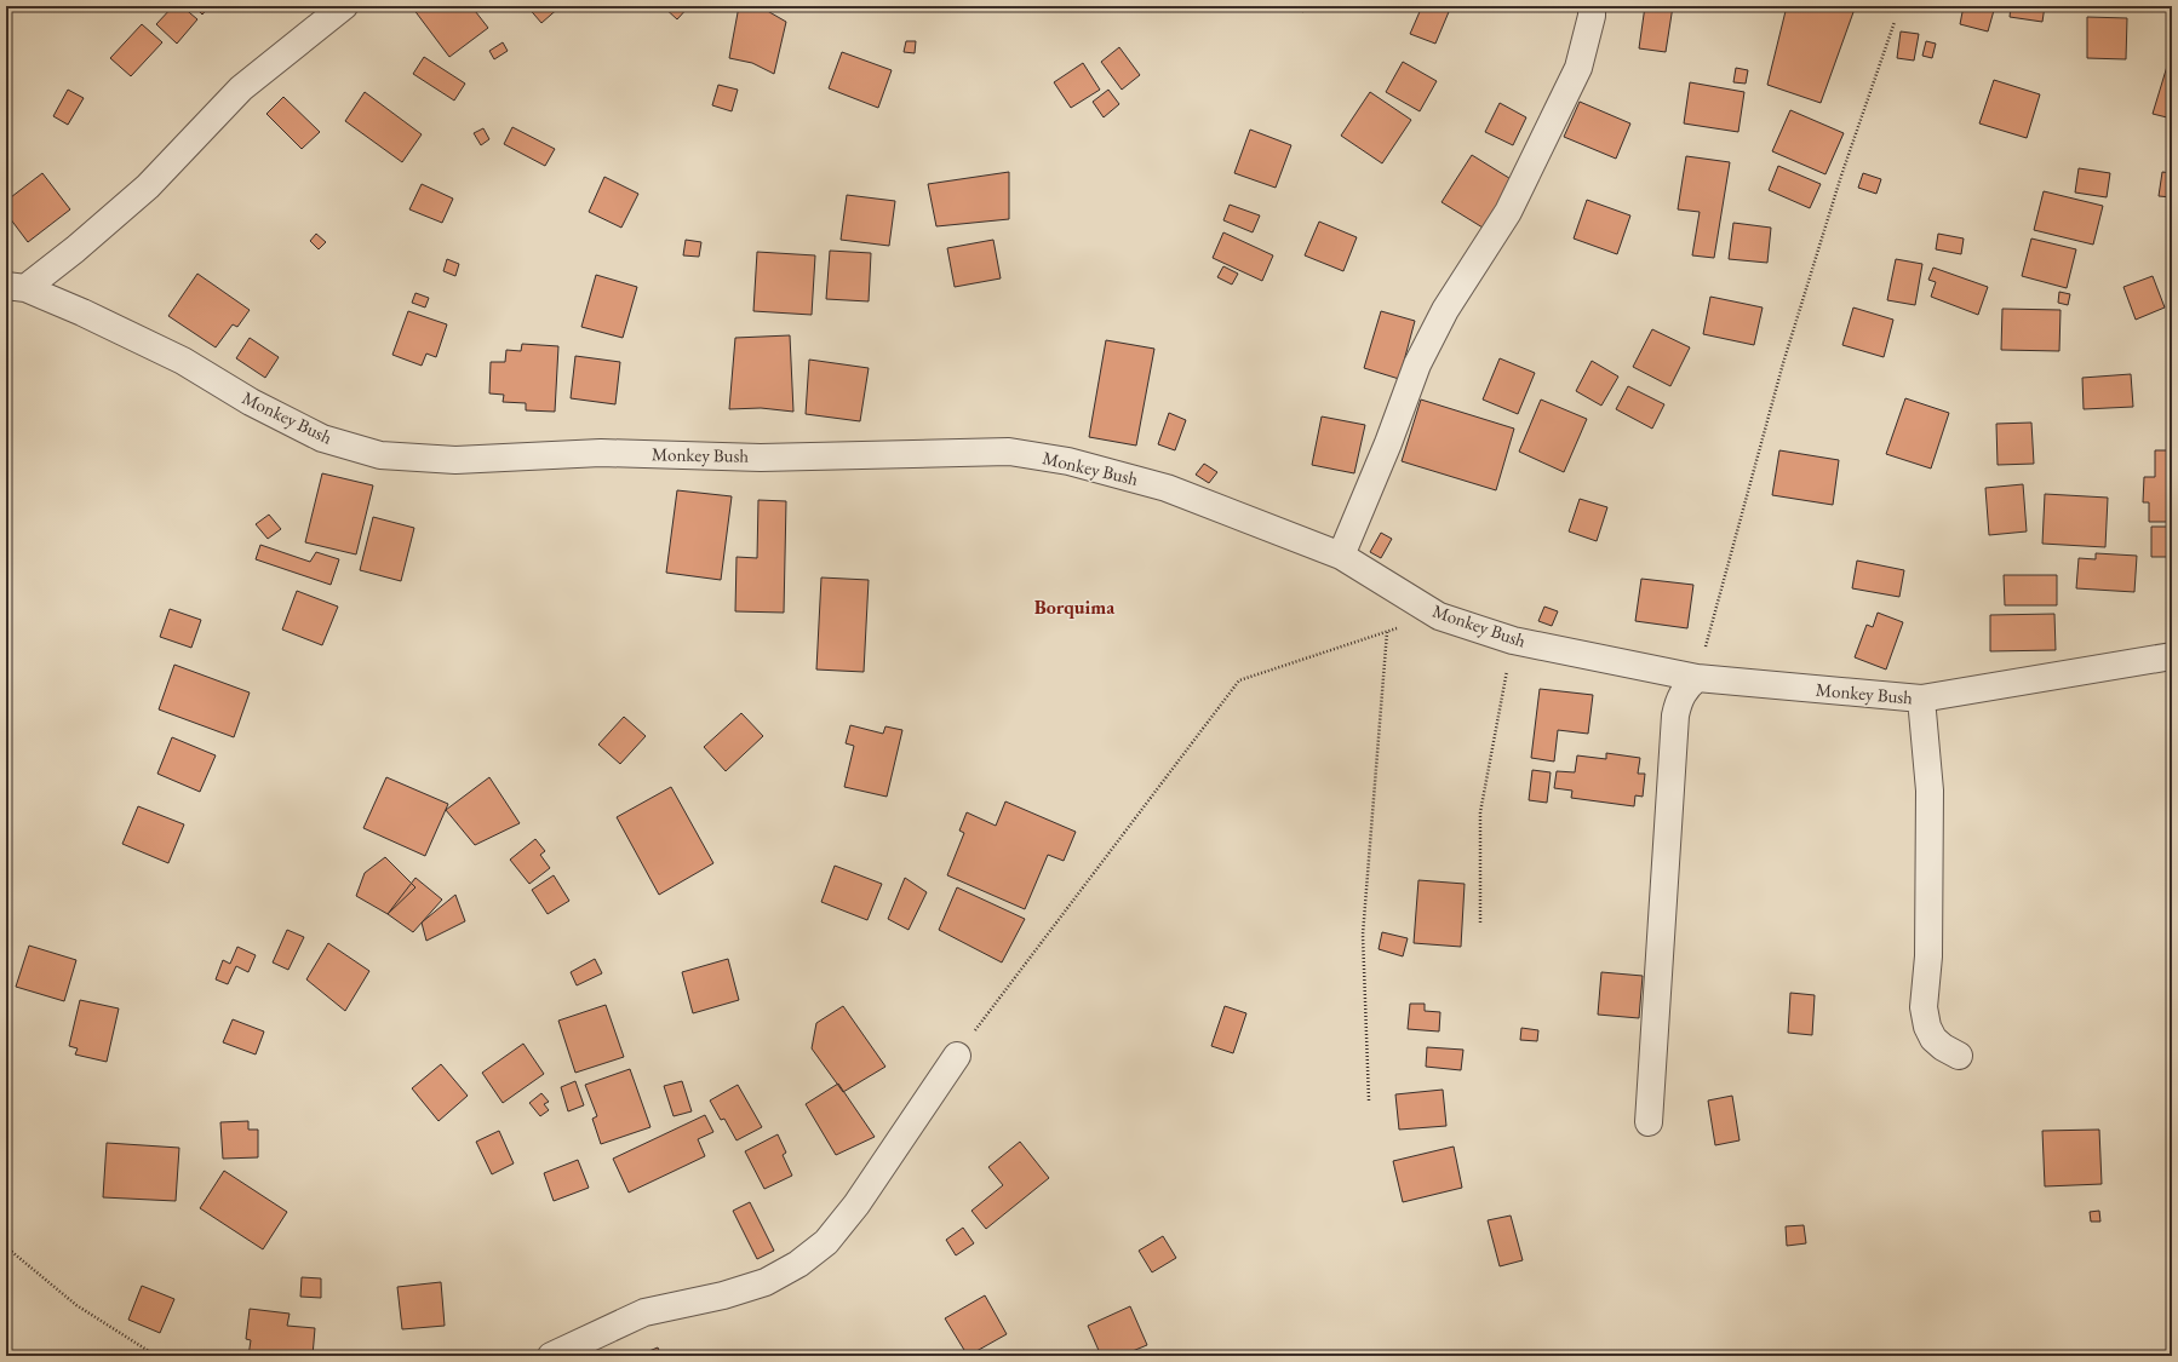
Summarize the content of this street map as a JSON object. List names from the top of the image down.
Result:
{
  "streets": {
    "street": ["Monkey Bush"]
  },
  "districts": ["Borquima"]
}
